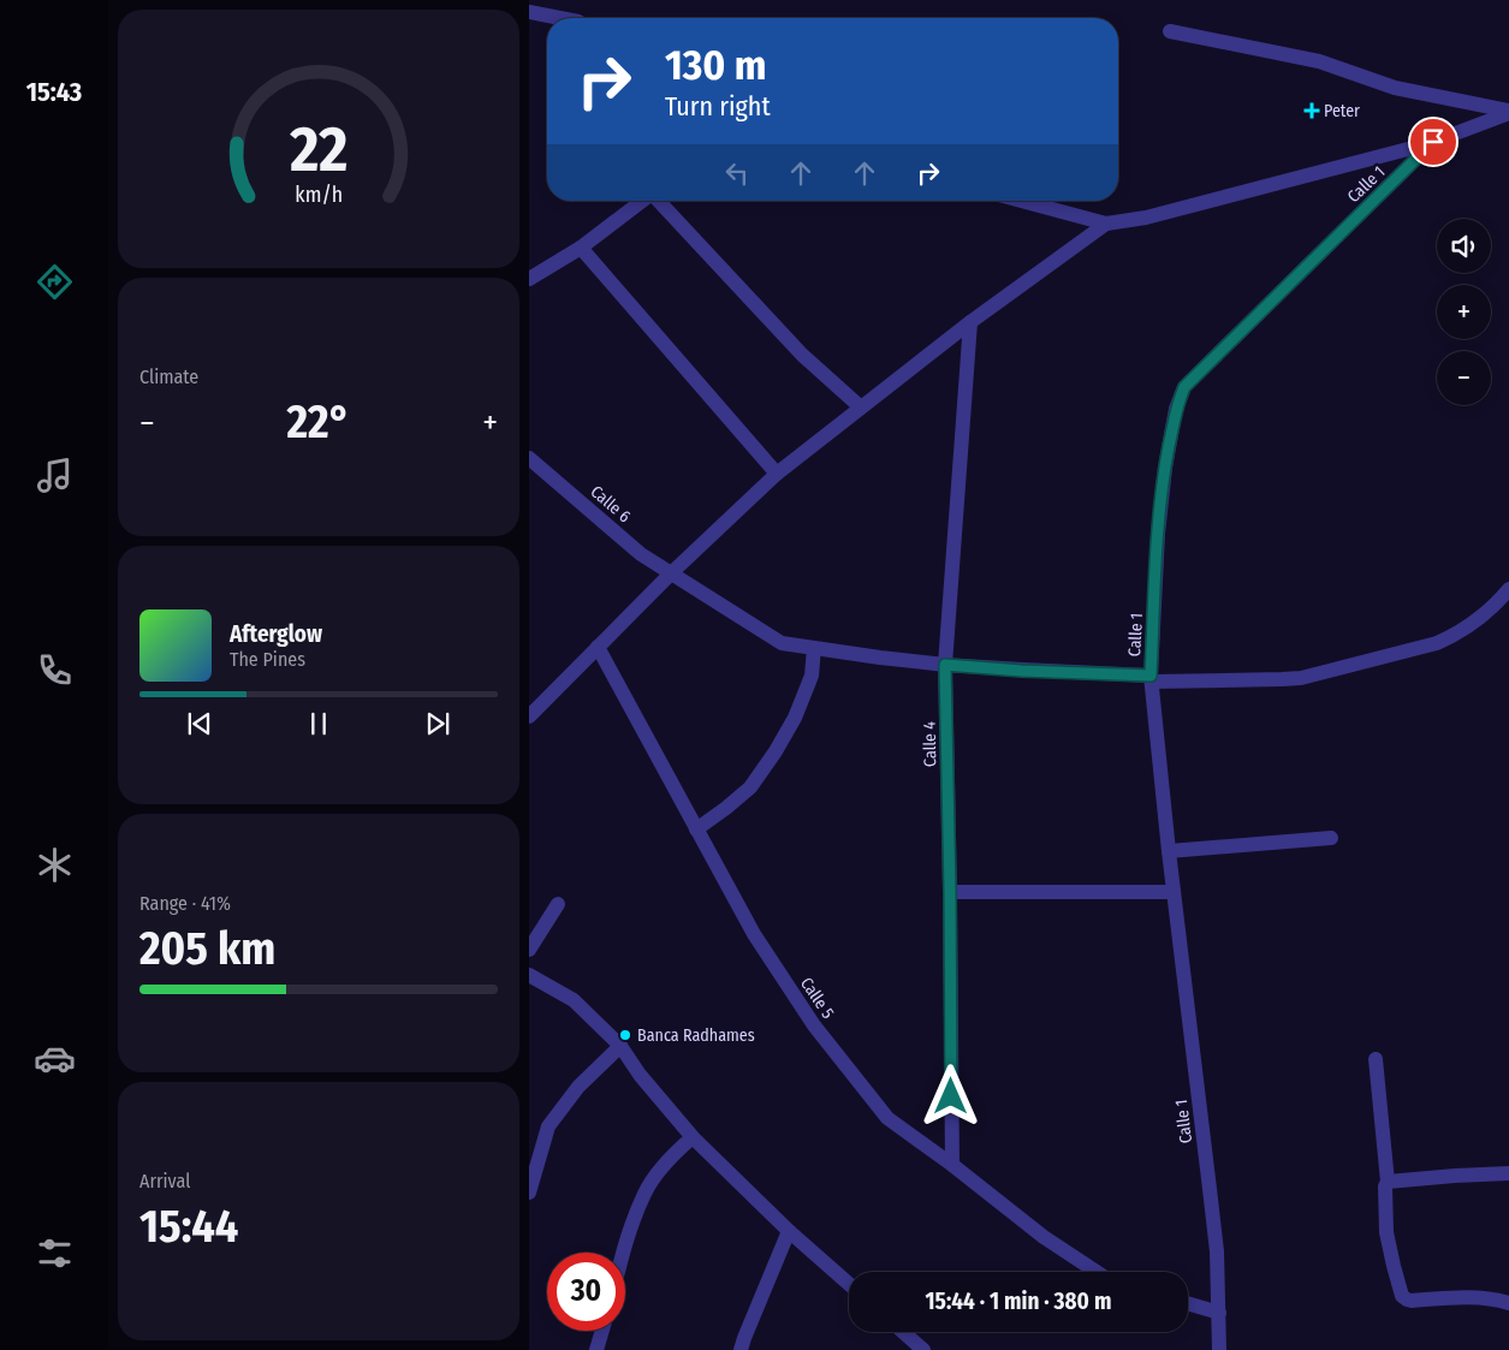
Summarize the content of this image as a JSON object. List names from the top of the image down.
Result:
{
  "streets": {
    "street": [
      "Calle 1",
      "Calle 6",
      "Calle 4",
      "Calle 5"
    ]
  },
  "crossings": [
    ["Calle 1", "Calle 6"],
    ["Calle 6", "Calle 4"],
    ["Calle 4", "Calle 5"]
  ],
  "places": {
    "health": ["Peter"],
    "other": ["Banca Radhames"]
  },
  "page": {
    "tabs": "15:43",
    "turn": ["130 m", "Turn right"],
    "map_buttons": ["+", "−"],
    "tile": [
      "Climate",
      ["Range · 41%", "205 km"],
      ["Arrival", "15:44"]
    ],
    "heat": ["−", "22°", "+"],
    "song": ["Afterglow", "The Pines"],
    "limit": "30",
    "trip": "15:44 · 1 min · 380 m",
    "gauge": ["22", "km/h"]
  }
}
